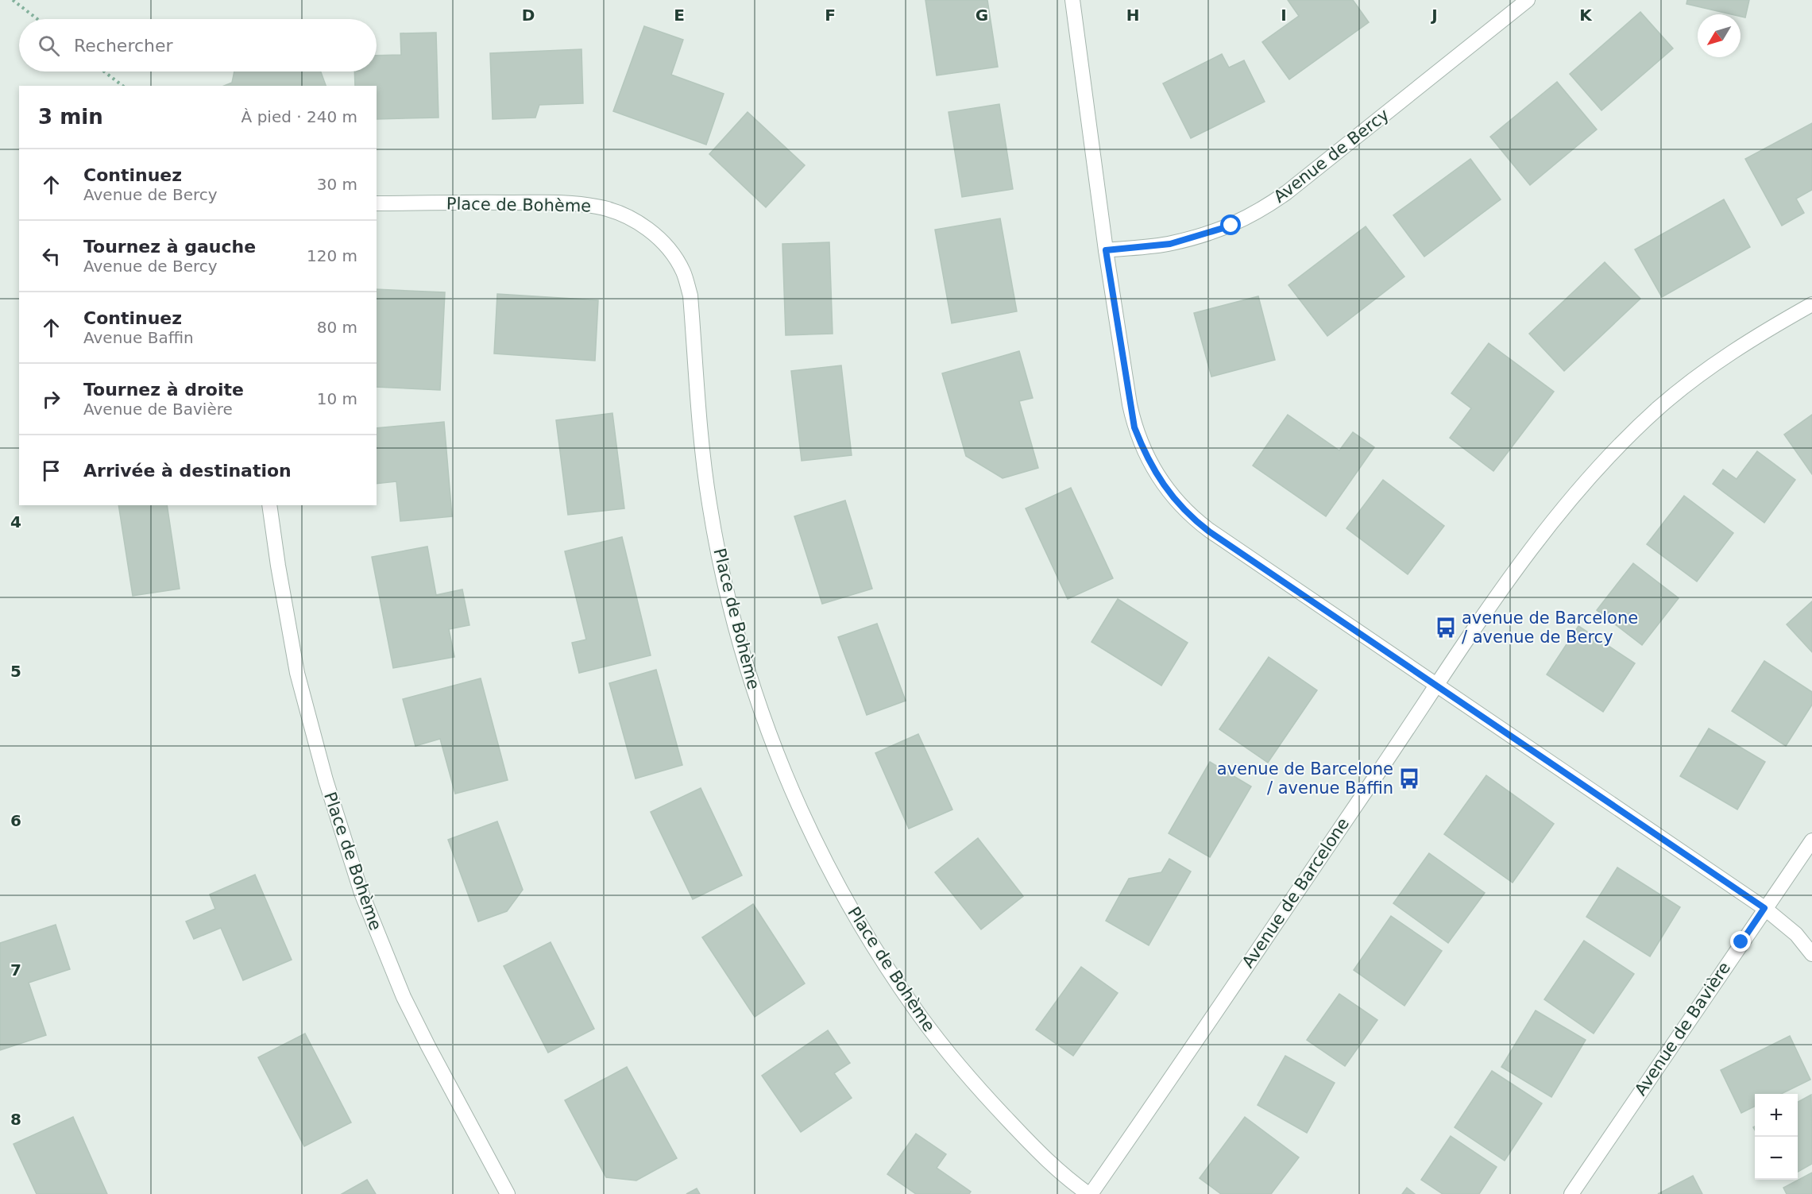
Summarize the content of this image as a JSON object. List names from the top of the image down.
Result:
{
  "streets": {
    "street": [
      "Avenue de Bercy",
      "Place de Bohème",
      "Avenue de Barcelone",
      "Avenue de Bavière"
    ]
  },
  "crossings": [
    ["Place de Bohème", "Avenue de Barcelone"]
  ],
  "places": {
    "bus stop": ["avenue de Barcelone / avenue de Bercy", "avenue de Barcelone / avenue Baffin"]
  },
  "north": "bottom left",
  "page": {
    "search": "Rechercher",
    "heading": ["3 min", "À pied · 240 m"],
    "list": [
      ["Continuez", "Avenue de Bercy", "30 m"],
      ["Tournez à gauche", "Avenue de Bercy", "120 m"],
      ["Continuez", "Avenue Baffin", "80 m"],
      ["Tournez à droite", "Avenue de Bavière", "10 m"],
      "Arrivée à destination"
    ],
    "map_buttons": ["+", "−"]
  },
  "grid": {
    "columns": [
      "D",
      "E",
      "F",
      "G",
      "H",
      "I",
      "J",
      "K"
    ],
    "rows": [
      "4",
      "5",
      "6",
      "7",
      "8"
    ]
  }
}
